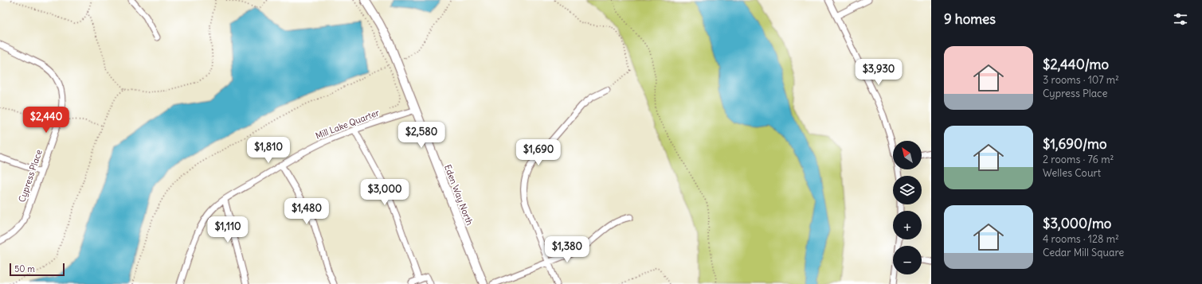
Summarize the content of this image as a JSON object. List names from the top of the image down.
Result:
{
  "streets": {
    "street": ["Mill Lake Quarter", "Cypress Place", "Eden Way North"]
  },
  "crossings": [
    ["Mill Lake Quarter", "Eden Way North"]
  ],
  "scale_bar": "50 m",
  "north": "top left",
  "page": {
    "heading": "9 homes",
    "list": [
      {
        "name": "$2,440/mo",
        "note": "3 rooms · 107 m² · Cypress Place"
      },
      {
        "name": "$1,690/mo",
        "note": "2 rooms · 76 m² · Welles Court"
      },
      {
        "name": "$3,000/mo",
        "note": "4 rooms · 128 m² · Cedar Mill Square"
      }
    ],
    "price": [
      "$3,930",
      "$2,440",
      "$2,580",
      "$1,810",
      "$1,690",
      "$3,000",
      "$1,480",
      "$1,110",
      "$1,380"
    ],
    "map_buttons": ["+", "−"],
    "scale": "50 m"
  }
}
